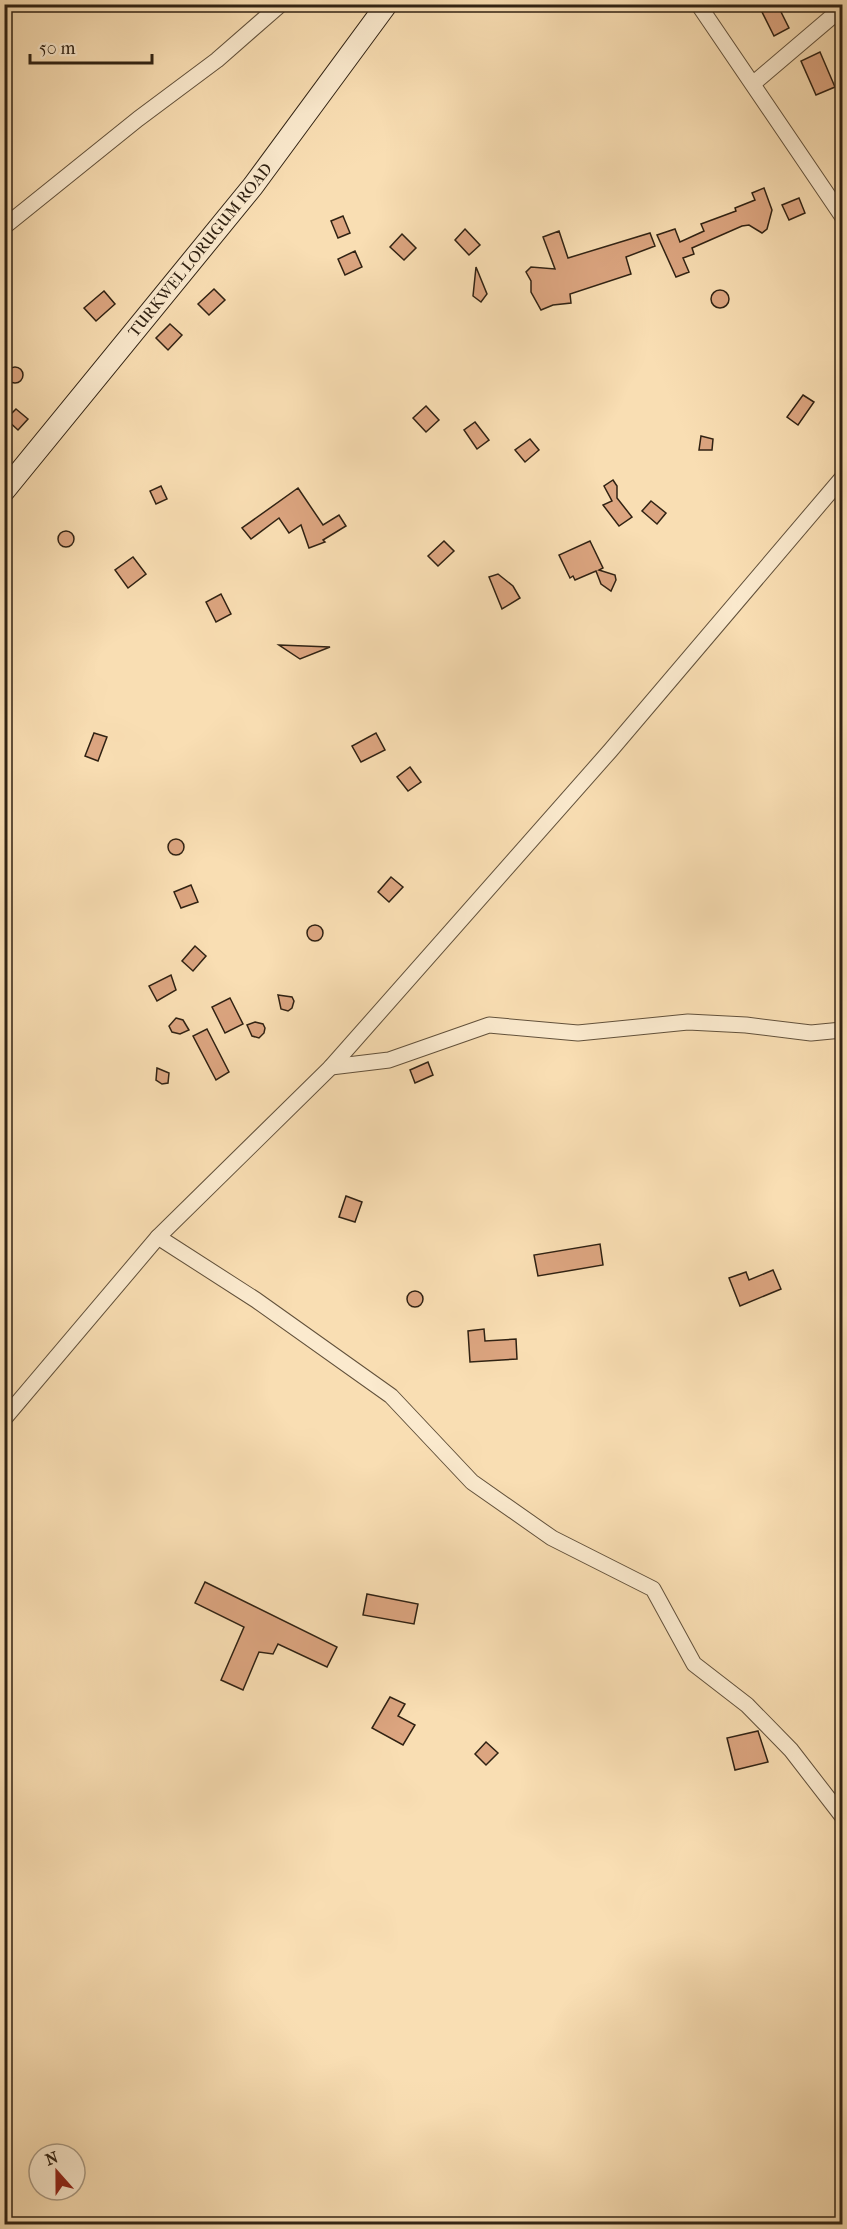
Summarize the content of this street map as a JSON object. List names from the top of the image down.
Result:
{
  "streets": {
    "main road": ["TURKWEL LORUGUM ROAD"]
  },
  "scale_bar": "50 m",
  "north": "top"
}
